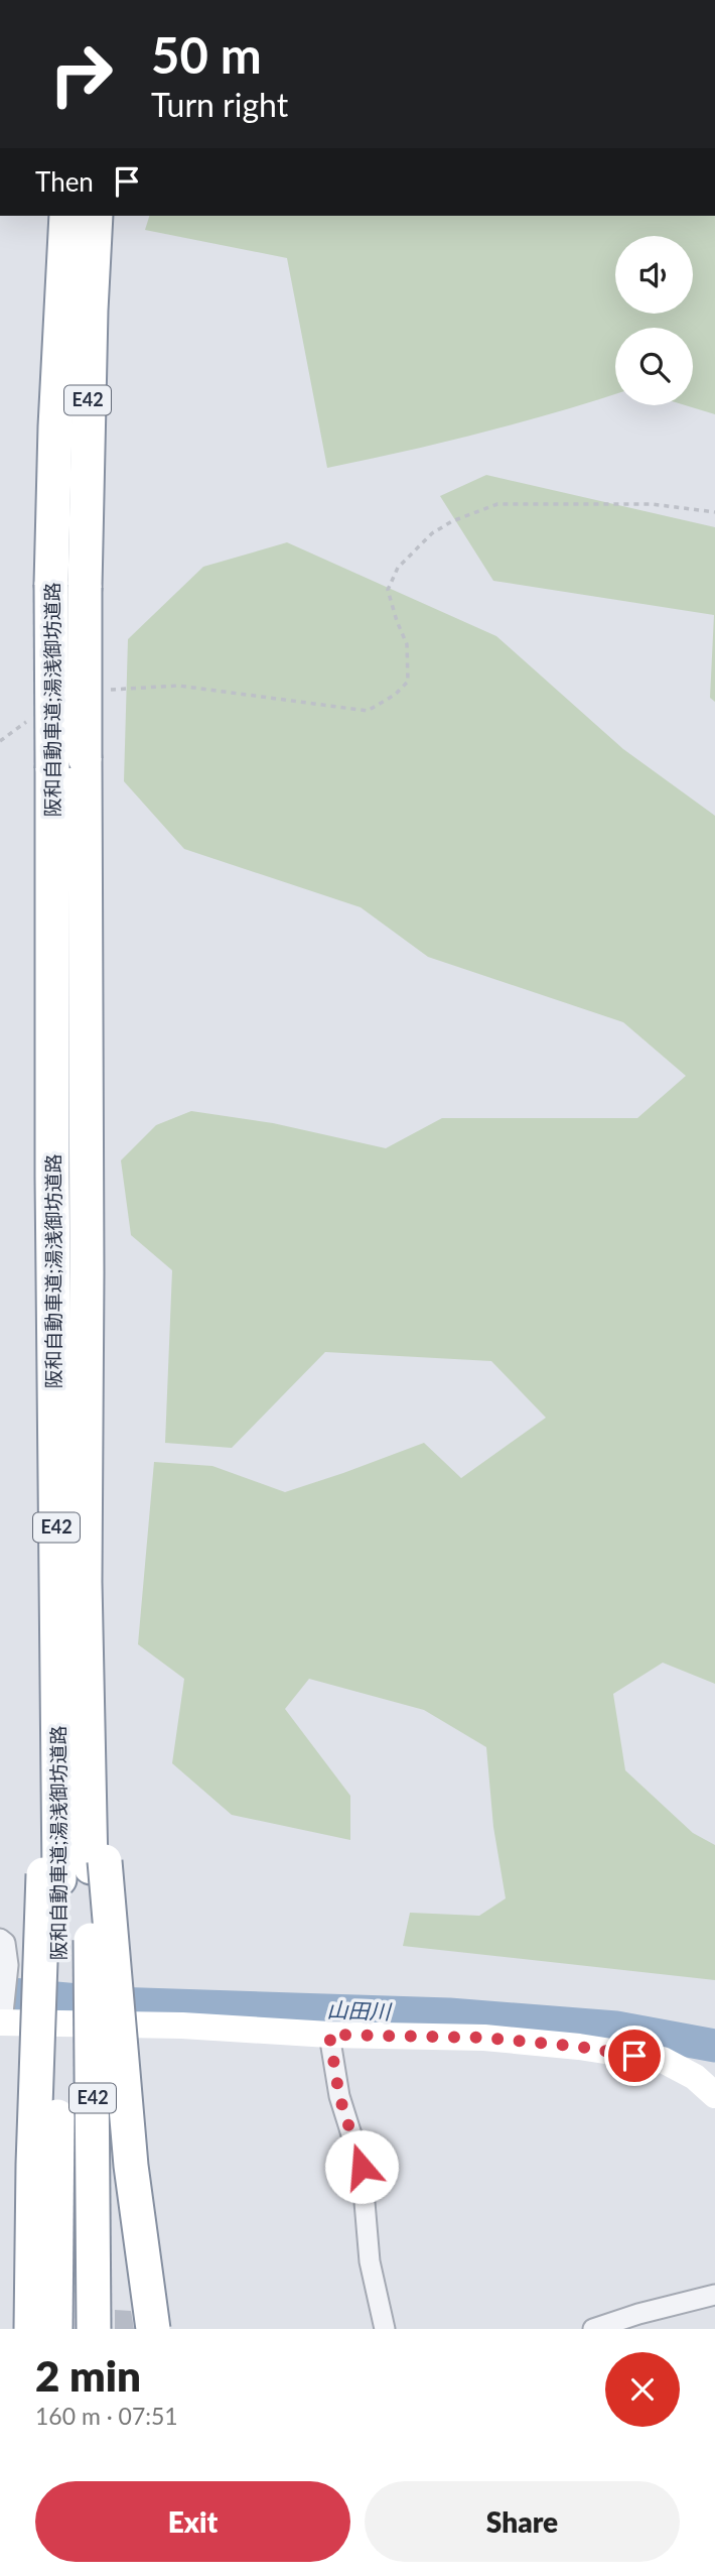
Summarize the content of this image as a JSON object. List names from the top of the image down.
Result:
{
  "streets": {
    "highway": ["E42", "阪和自動車道;湯浅御坊道路"]
  },
  "water": ["山田川"],
  "page": {
    "turn": ["50 m", "Turn right"],
    "then": "Then",
    "heading": ["2 min", "160 m · 07:51"],
    "buttons": ["Exit", "Share"]
  }
}
